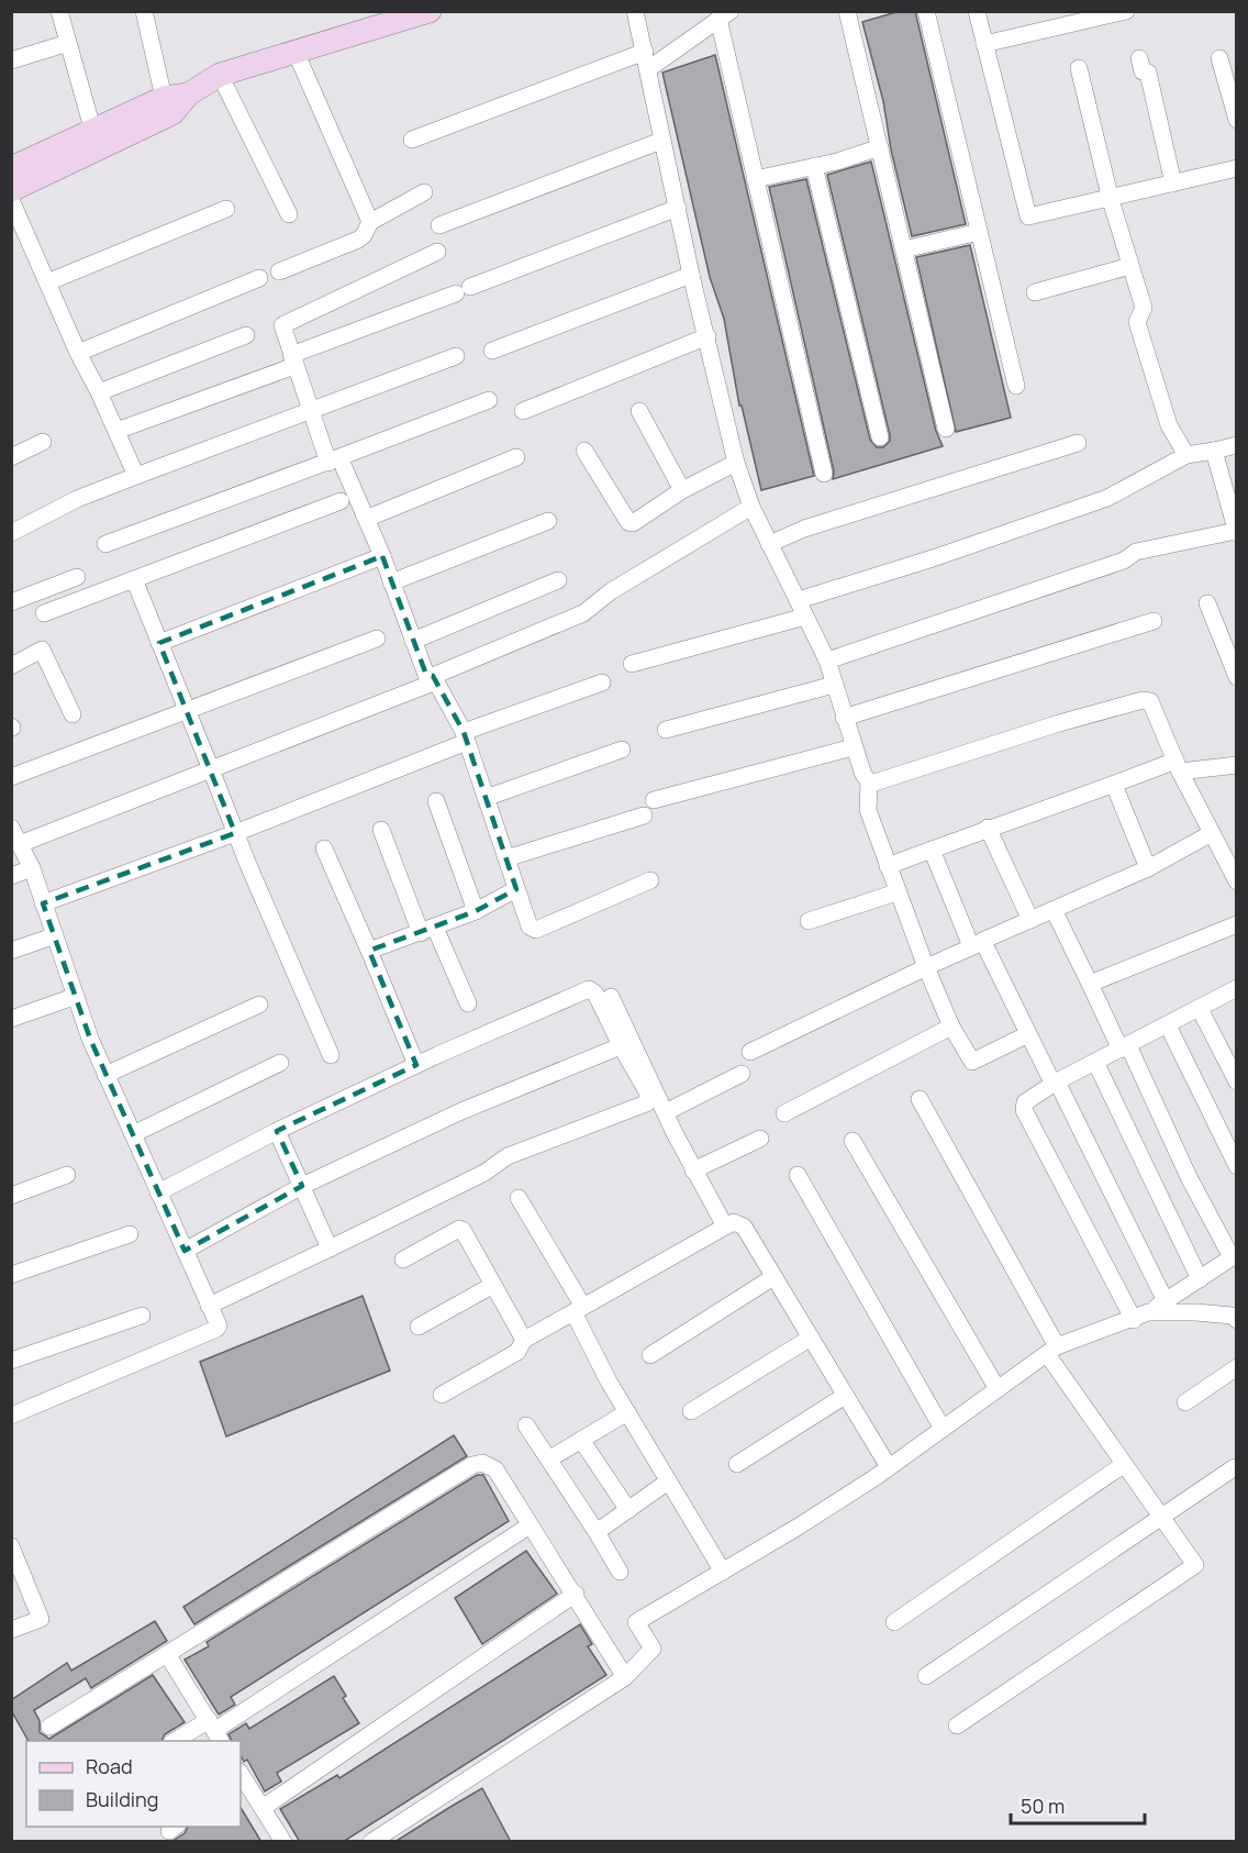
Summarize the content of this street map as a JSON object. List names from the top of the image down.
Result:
{
  "legend": ["Road", "Building"],
  "scale_bar": "50 m"
}
